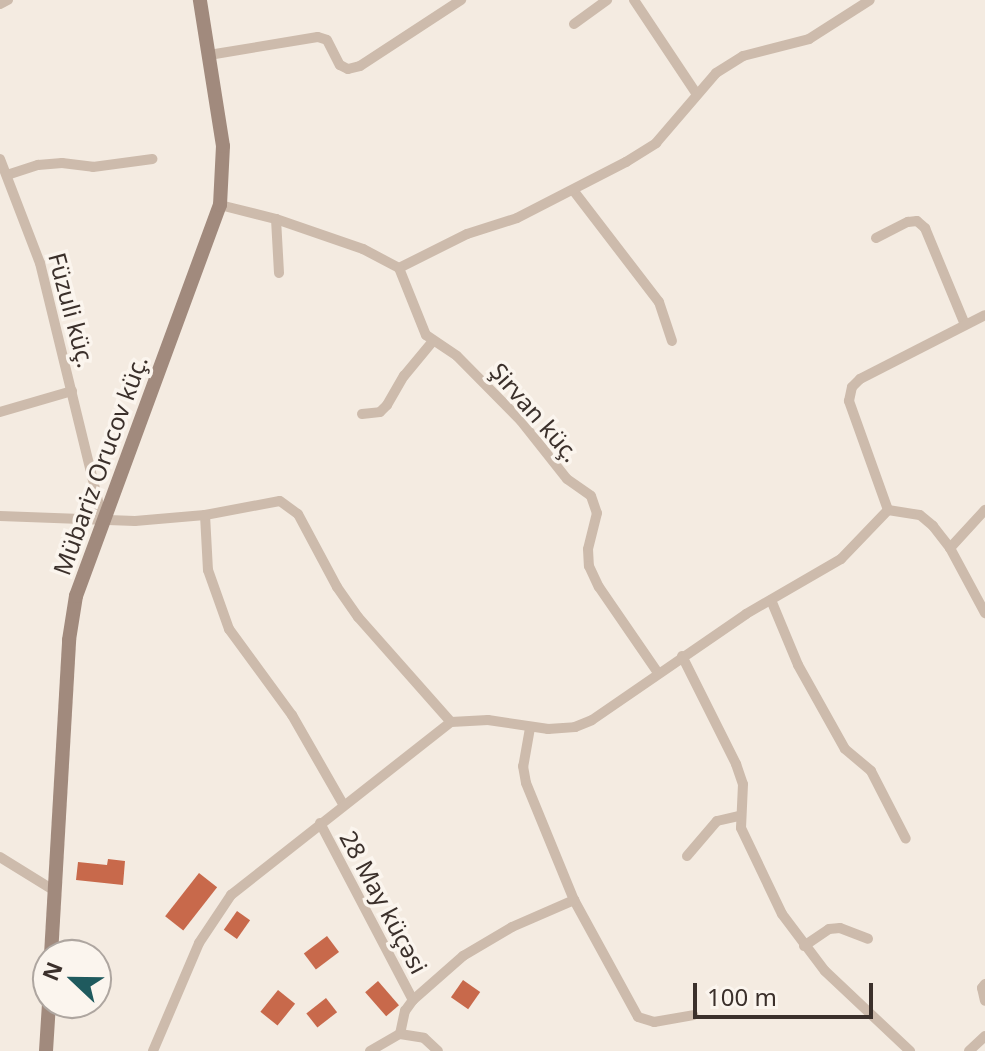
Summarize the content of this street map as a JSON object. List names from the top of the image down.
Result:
{
  "streets": {
    "street": [
      "Füzuli küç.",
      "Şirvan küç.",
      "Mübariz Orucov küç.",
      "28 May küçəsi"
    ]
  },
  "crossings": [
    ["Füzuli küç.", "Mübariz Orucov küç."]
  ],
  "scale_bar": "100 m",
  "north": "left"
}
